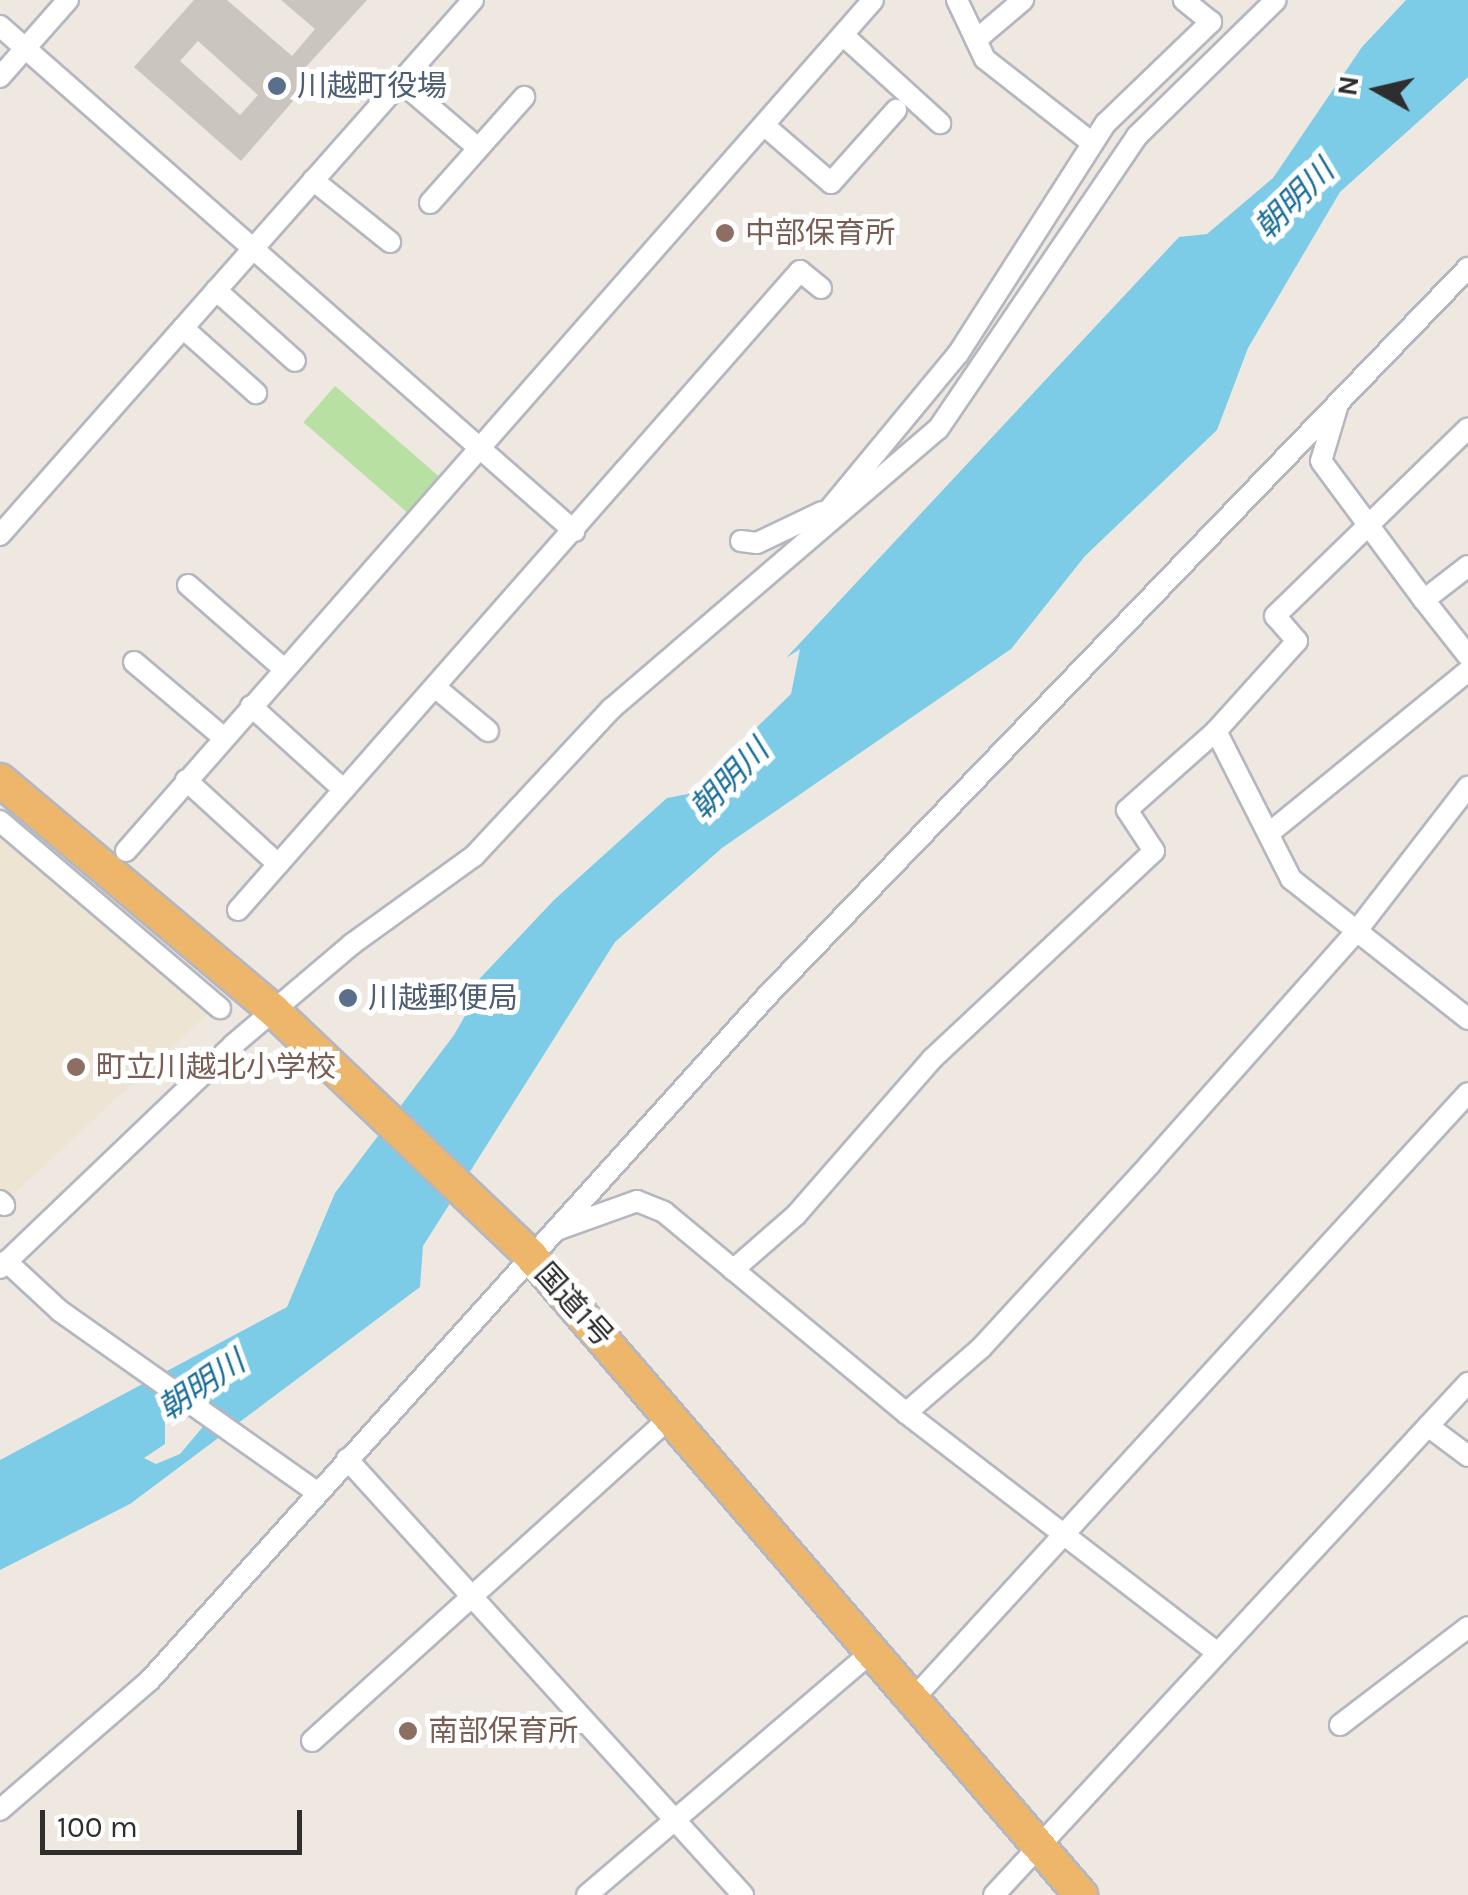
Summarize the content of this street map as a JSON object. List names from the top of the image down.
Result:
{
  "streets": {
    "highway": ["国道1号"]
  },
  "water": ["朝明川"],
  "places": [
    "川越町役場",
    "中部保育所",
    "川越郵便局",
    "町立川越北小学校",
    "南部保育所"
  ],
  "scale_bar": "100 m",
  "north": "left"
}
